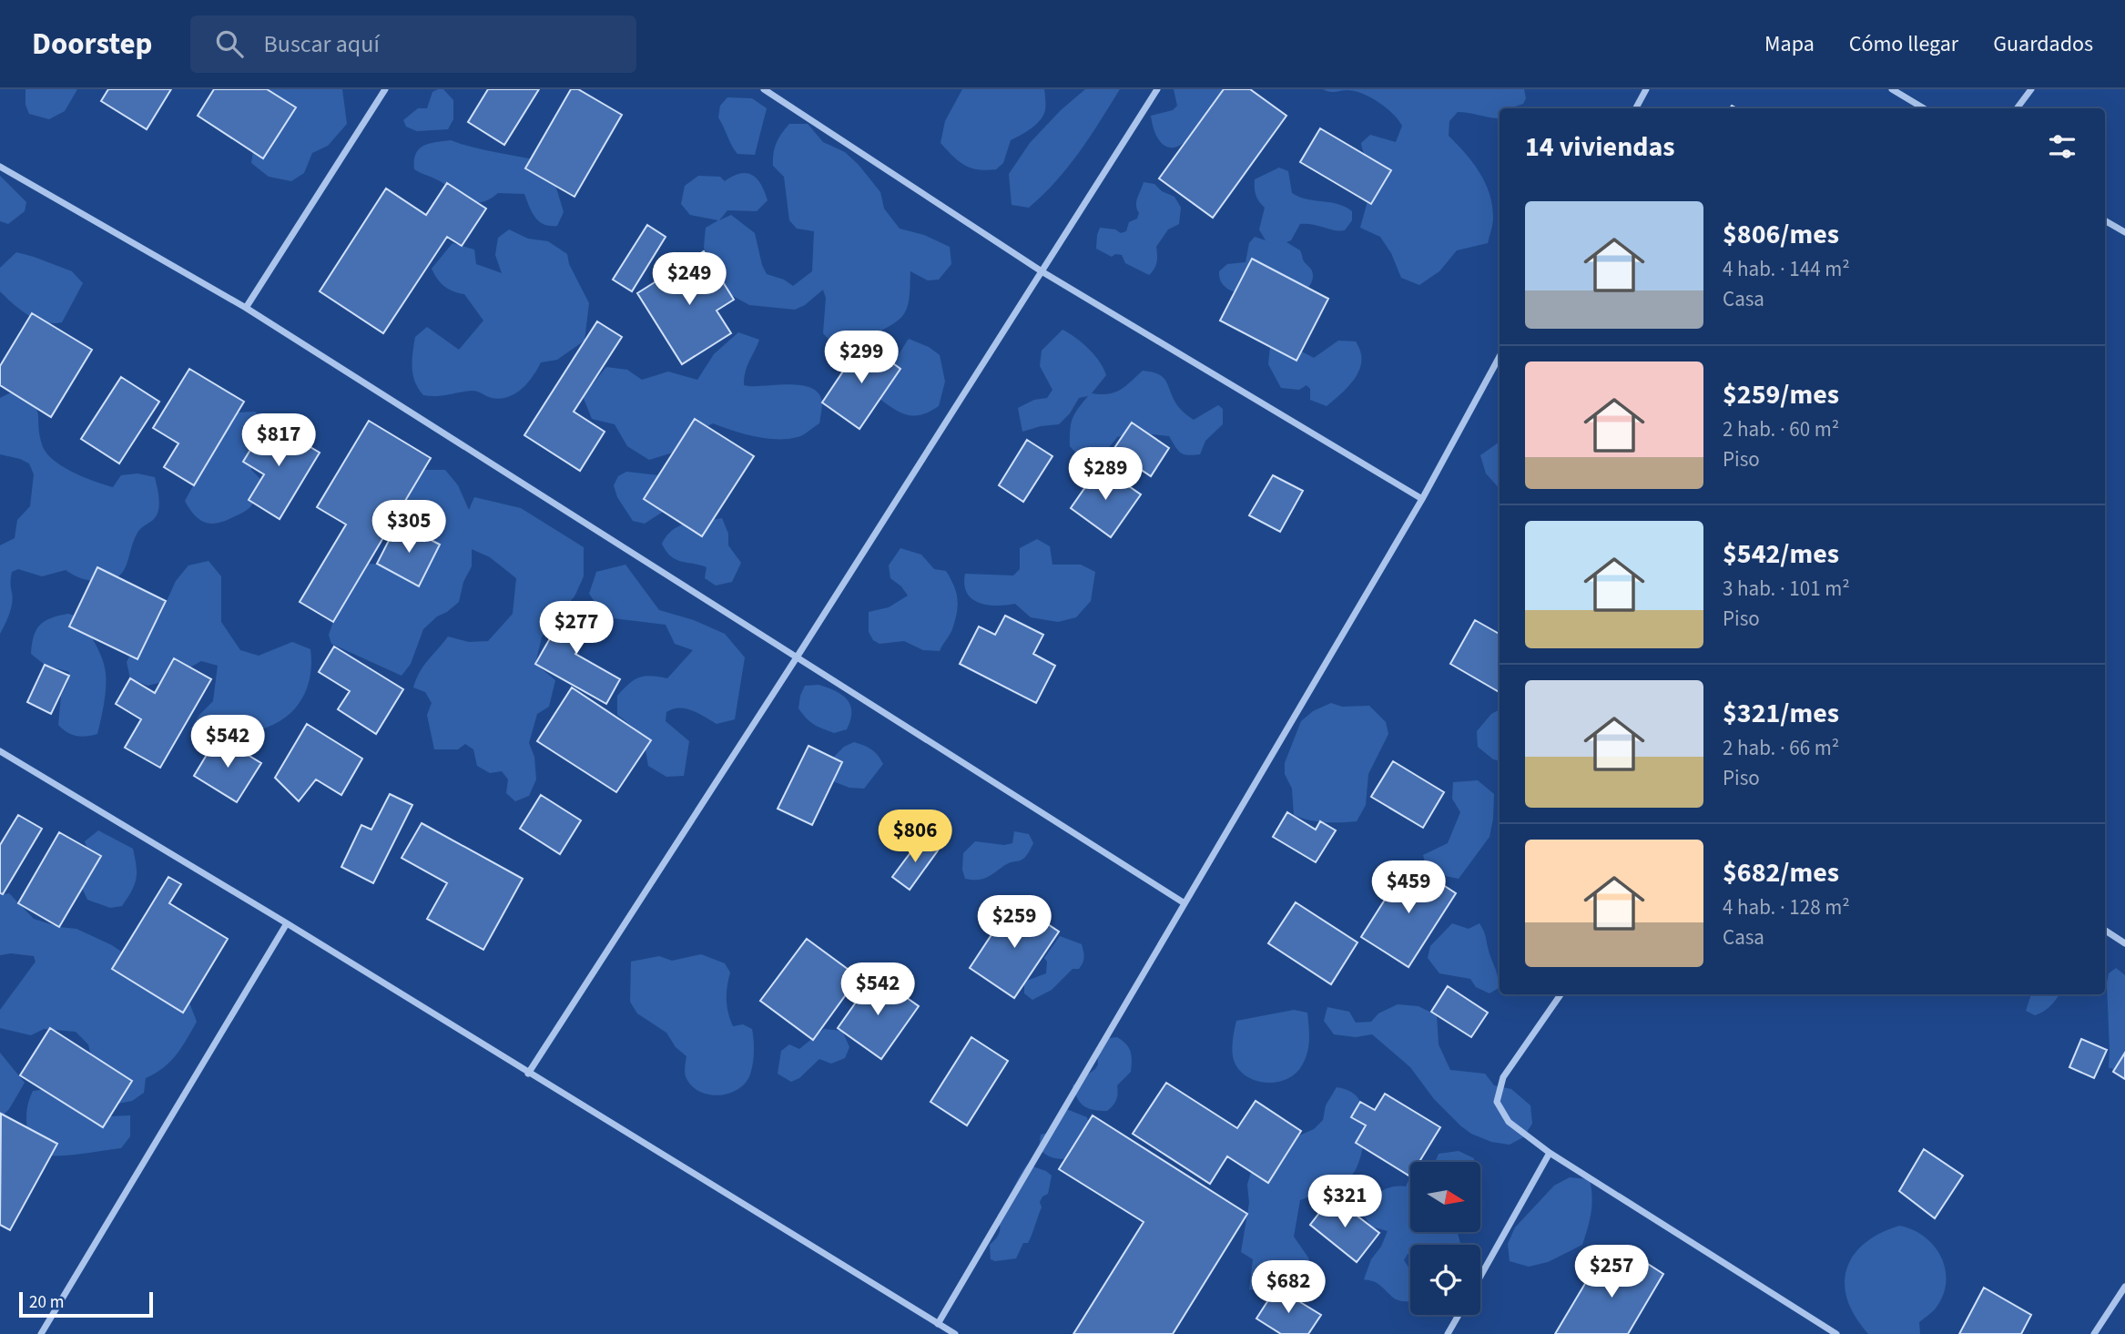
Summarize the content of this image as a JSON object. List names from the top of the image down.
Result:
{
  "scale_bar": "20 m",
  "north": "right",
  "page": {
    "header": "Doorstep",
    "search": "Buscar aquí",
    "nav": ["Mapa", "Cómo llegar", "Guardados"],
    "heading": "14 viviendas",
    "list": [
      {
        "name": "$806/mes",
        "note": "4 hab. · 144 m² · Casa"
      },
      {
        "name": "$259/mes",
        "note": "2 hab. · 60 m² · Piso"
      },
      {
        "name": "$542/mes",
        "note": "3 hab. · 101 m² · Piso"
      },
      {
        "name": "$321/mes",
        "note": "2 hab. · 66 m² · Piso"
      },
      {
        "name": "$682/mes",
        "note": "4 hab. · 128 m² · Casa"
      }
    ],
    "price": [
      "$249",
      "$299",
      "$817",
      "$289",
      "$305",
      "$277",
      "$542",
      "$806",
      "$459",
      "$259",
      "$542",
      "$321",
      "$257",
      "$682"
    ],
    "scale": "20 m"
  }
}
